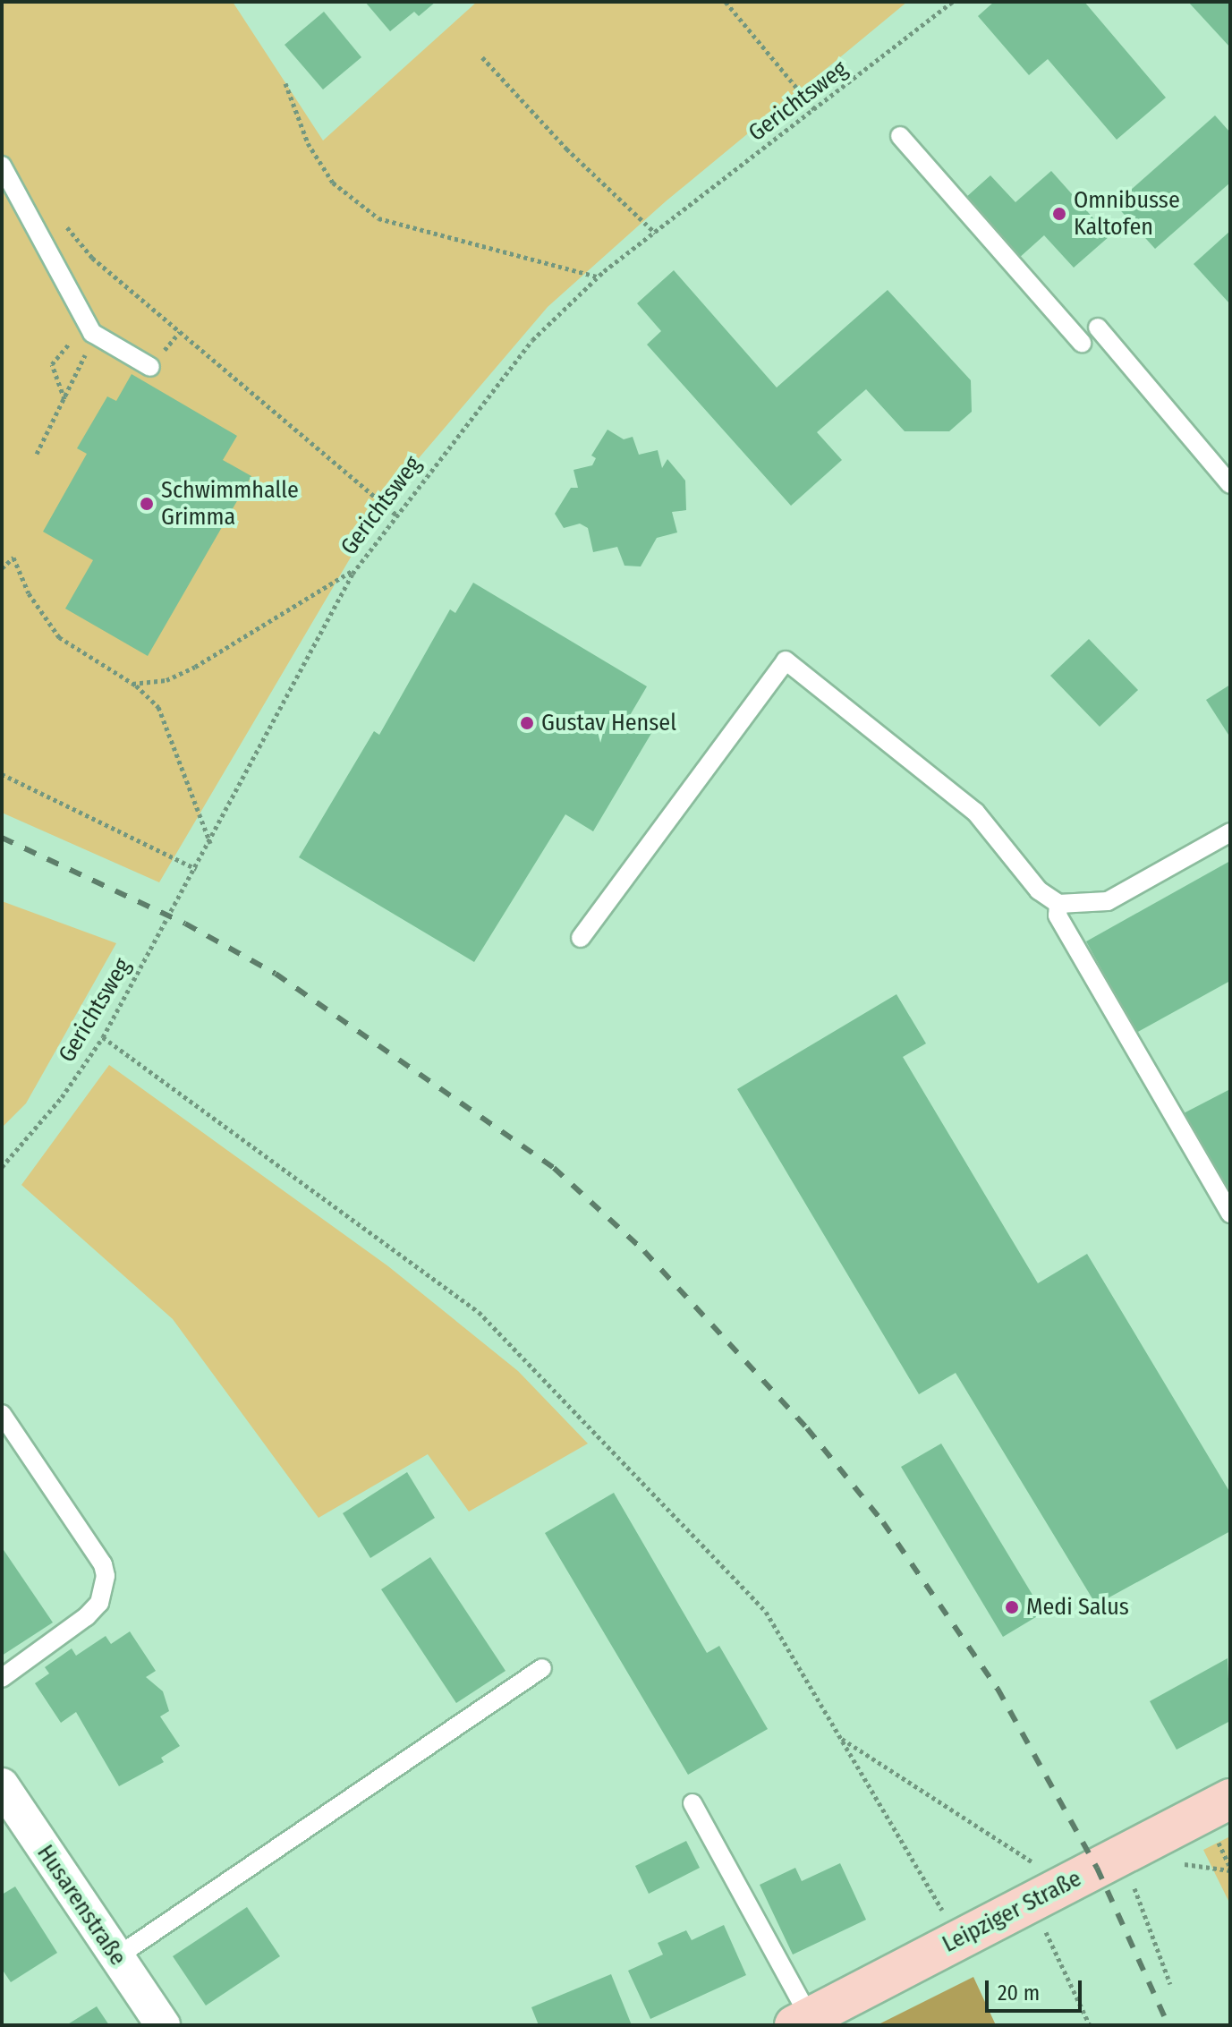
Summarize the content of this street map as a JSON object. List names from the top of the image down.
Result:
{
  "streets": {
    "main road": ["Leipziger Straße"],
    "street": ["Husarenstraße"],
    "path": ["Gerichtsweg"]
  },
  "places": [
    "Omnibusse Kaltofen",
    "Schwimmhalle Grimma",
    "Gustav Hensel",
    "Medi Salus"
  ],
  "scale_bar": "20 m"
}
